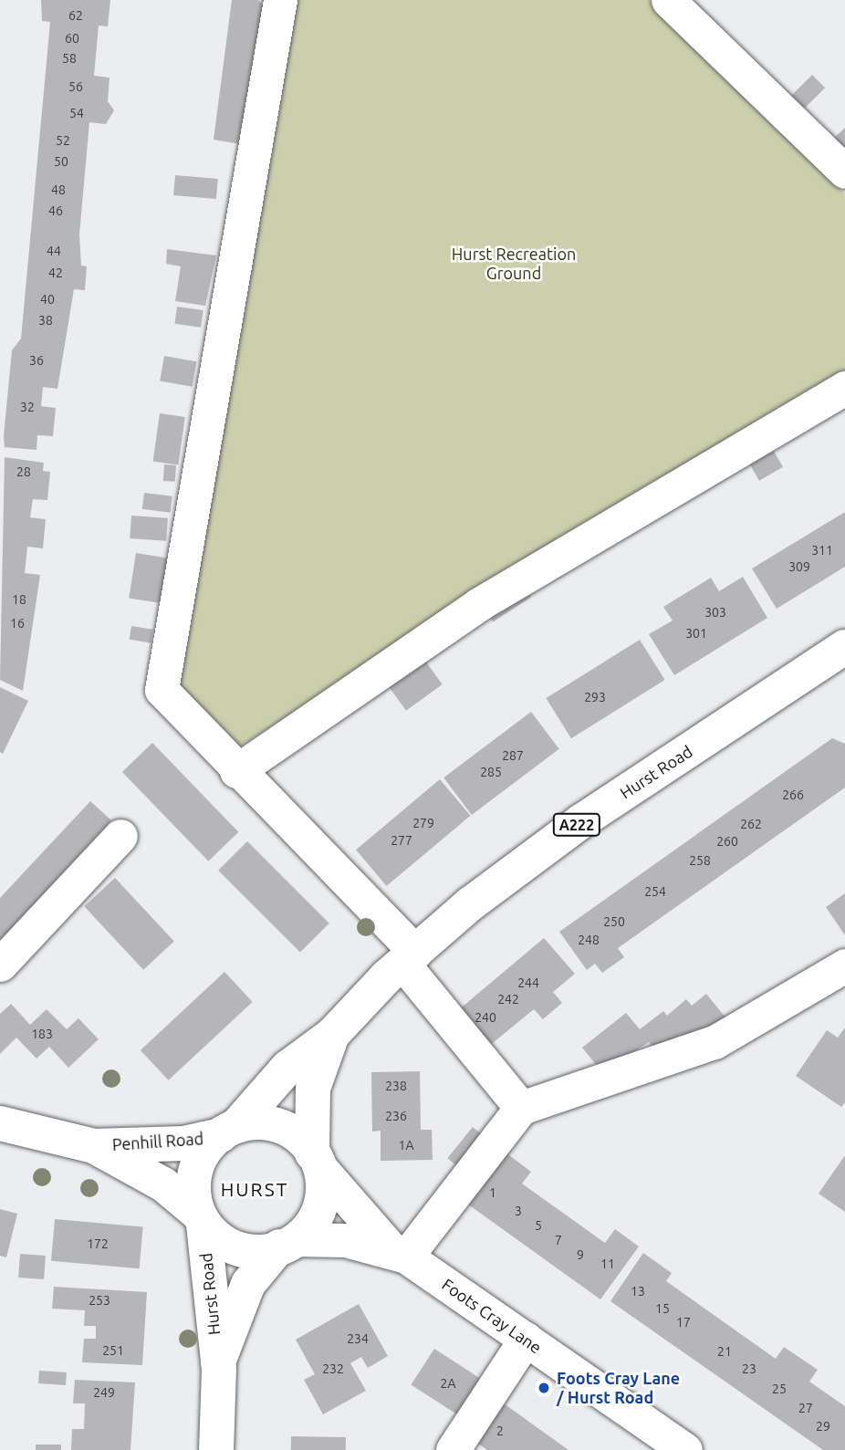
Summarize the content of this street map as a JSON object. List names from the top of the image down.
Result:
{
  "streets": {
    "main road": ["Hurst Road", "A222", "Penhill Road"],
    "street": ["Foots Cray Lane"]
  },
  "crossings": [
    ["Hurst Road", "Penhill Road"],
    ["Hurst Road", "Foots Cray Lane"],
    ["Penhill Road", "Foots Cray Lane"]
  ],
  "districts": ["HURST"],
  "parks": ["Hurst Recreation Ground"],
  "places": ["Foots Cray Lane / Hurst Road"],
  "house_numbers": [
    "62",
    "60",
    "58",
    "56",
    "54",
    "52",
    "50",
    "48",
    "46",
    "44",
    "42",
    "40",
    "38",
    "36",
    "32",
    "28",
    "311",
    "309",
    "18",
    "303",
    "16",
    "301",
    "293",
    "287",
    "285",
    "266",
    "279",
    "262",
    "277",
    "260",
    "258",
    "254",
    "250",
    "248",
    "244",
    "242",
    "240",
    "183",
    "238",
    "236",
    "1A",
    "1",
    "3",
    "5",
    "7",
    "172",
    "9",
    "11",
    "13",
    "253",
    "15",
    "17",
    "234",
    "251",
    "21",
    "232",
    "23",
    "2A",
    "25",
    "249",
    "27",
    "29",
    "2"
  ]
}
